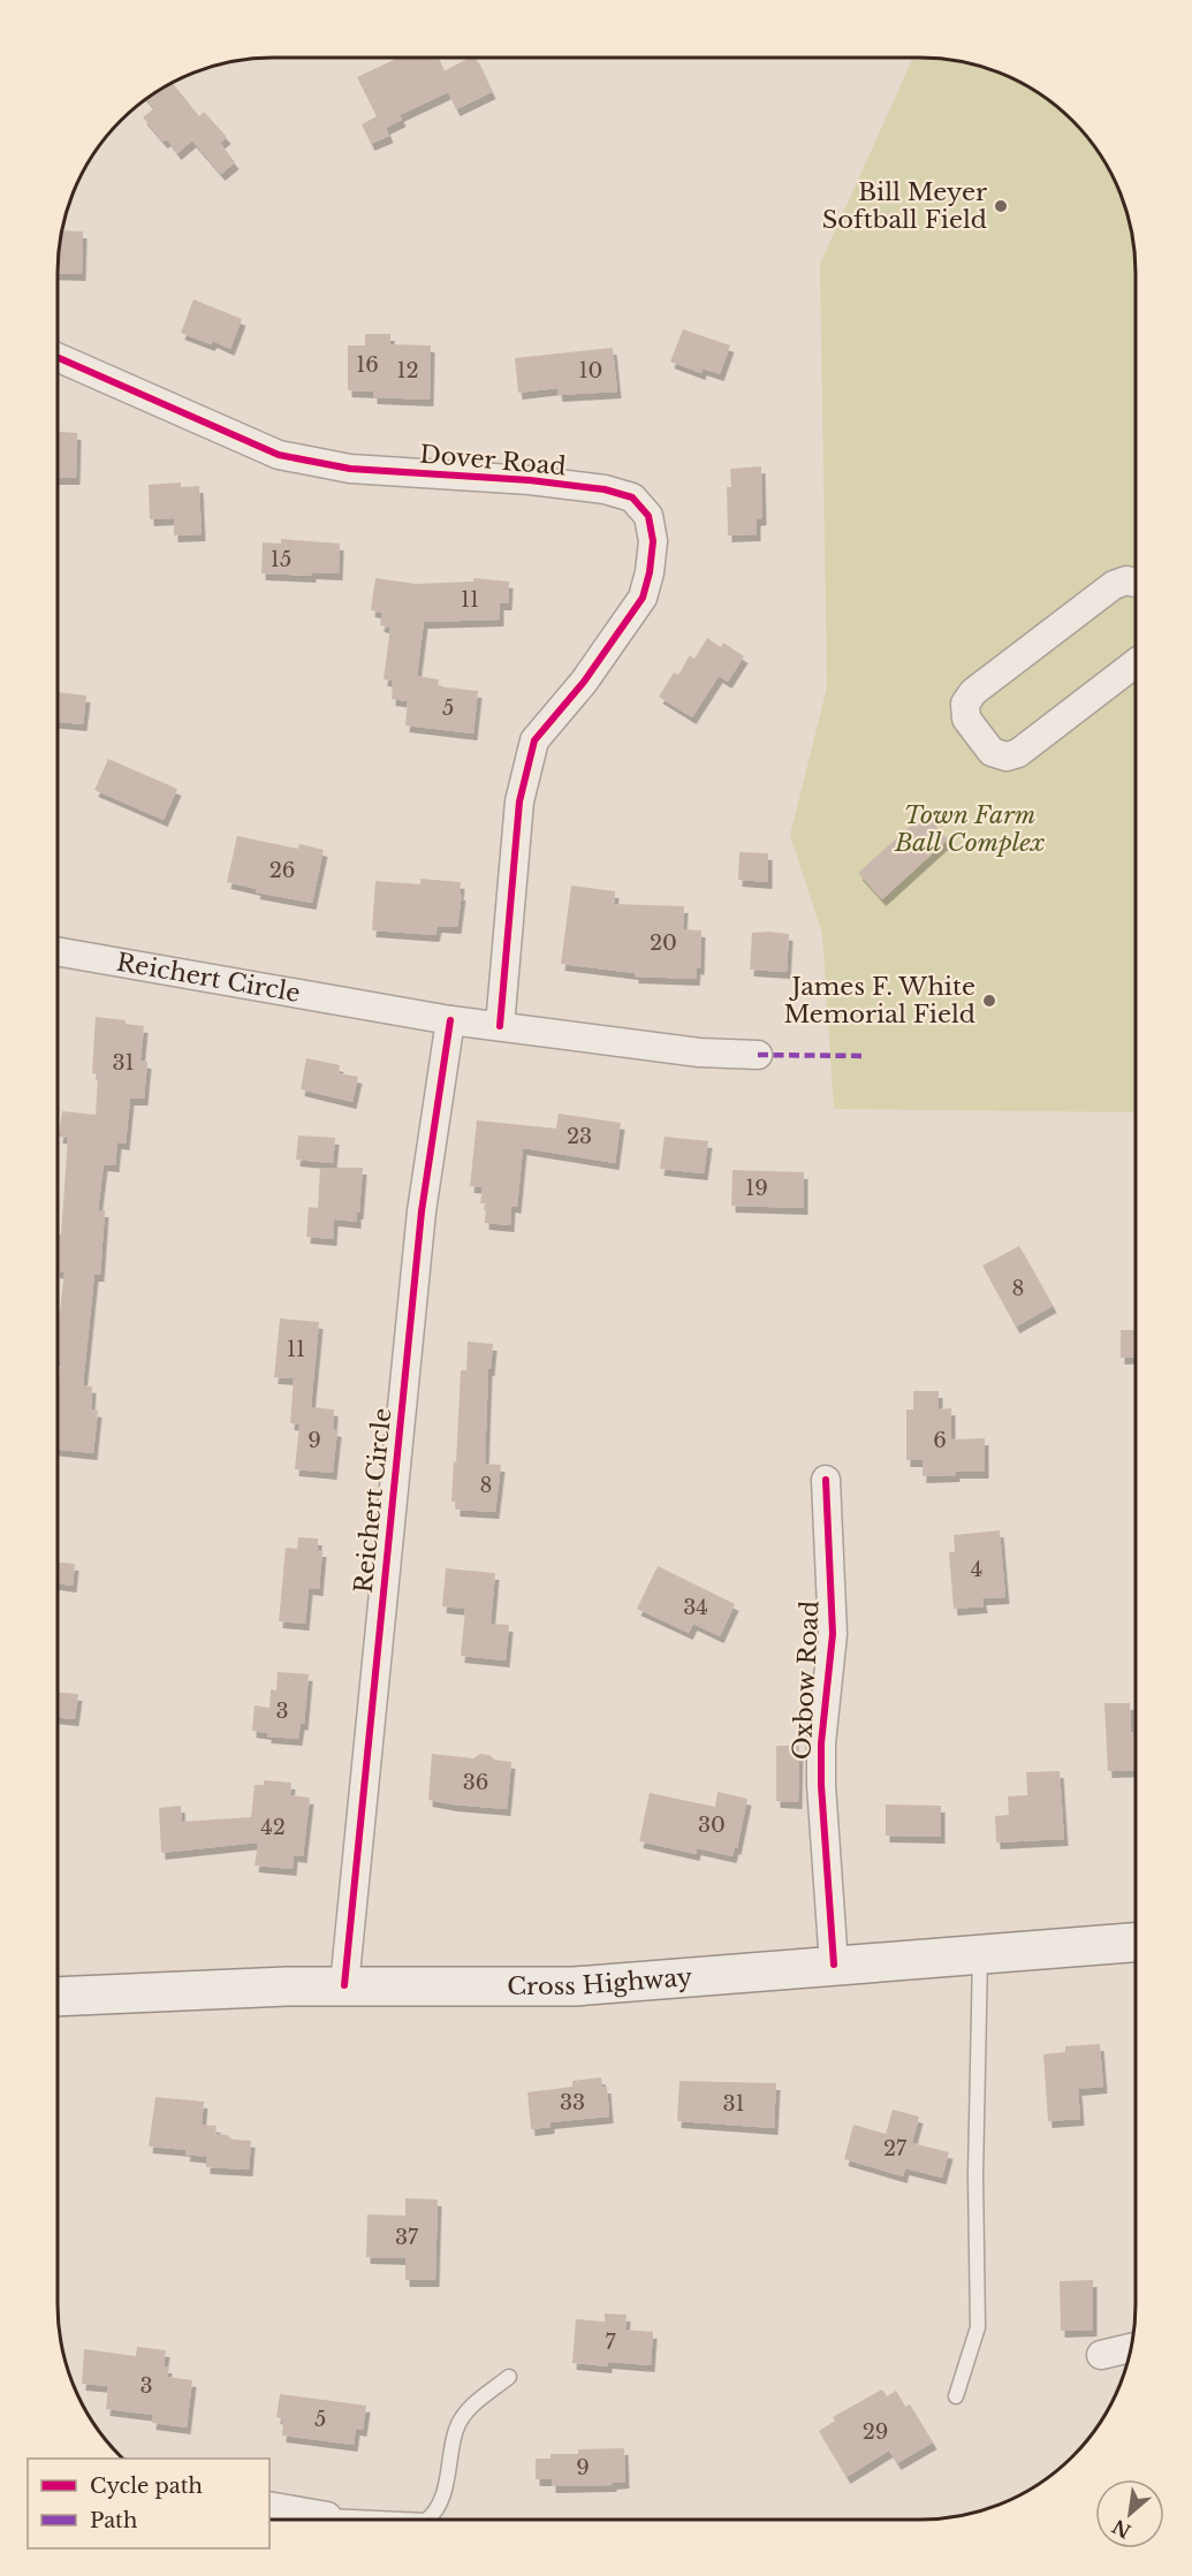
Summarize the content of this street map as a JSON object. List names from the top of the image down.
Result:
{
  "streets": {
    "main road": ["Cross Highway"],
    "street": ["Dover Road", "Reichert Circle", "Oxbow Road"]
  },
  "crossings": [
    ["Dover Road", "Reichert Circle"],
    ["Reichert Circle", "Cross Highway"],
    ["Oxbow Road", "Cross Highway"]
  ],
  "parks": ["Town Farm Ball Complex"],
  "places": ["Bill Meyer Softball Field", "James F. White Memorial Field"],
  "house_numbers": [
    "16",
    "12",
    "10",
    "15",
    "11",
    "5",
    "26",
    "20",
    "31",
    "23",
    "19",
    "8",
    "11",
    "9",
    "6",
    "8",
    "4",
    "34",
    "3",
    "36",
    "30",
    "42",
    "33",
    "31",
    "27",
    "37",
    "7",
    "3",
    "5",
    "29",
    "9"
  ],
  "legend": ["Cycle path", "Path"],
  "north": "bottom left"
}
